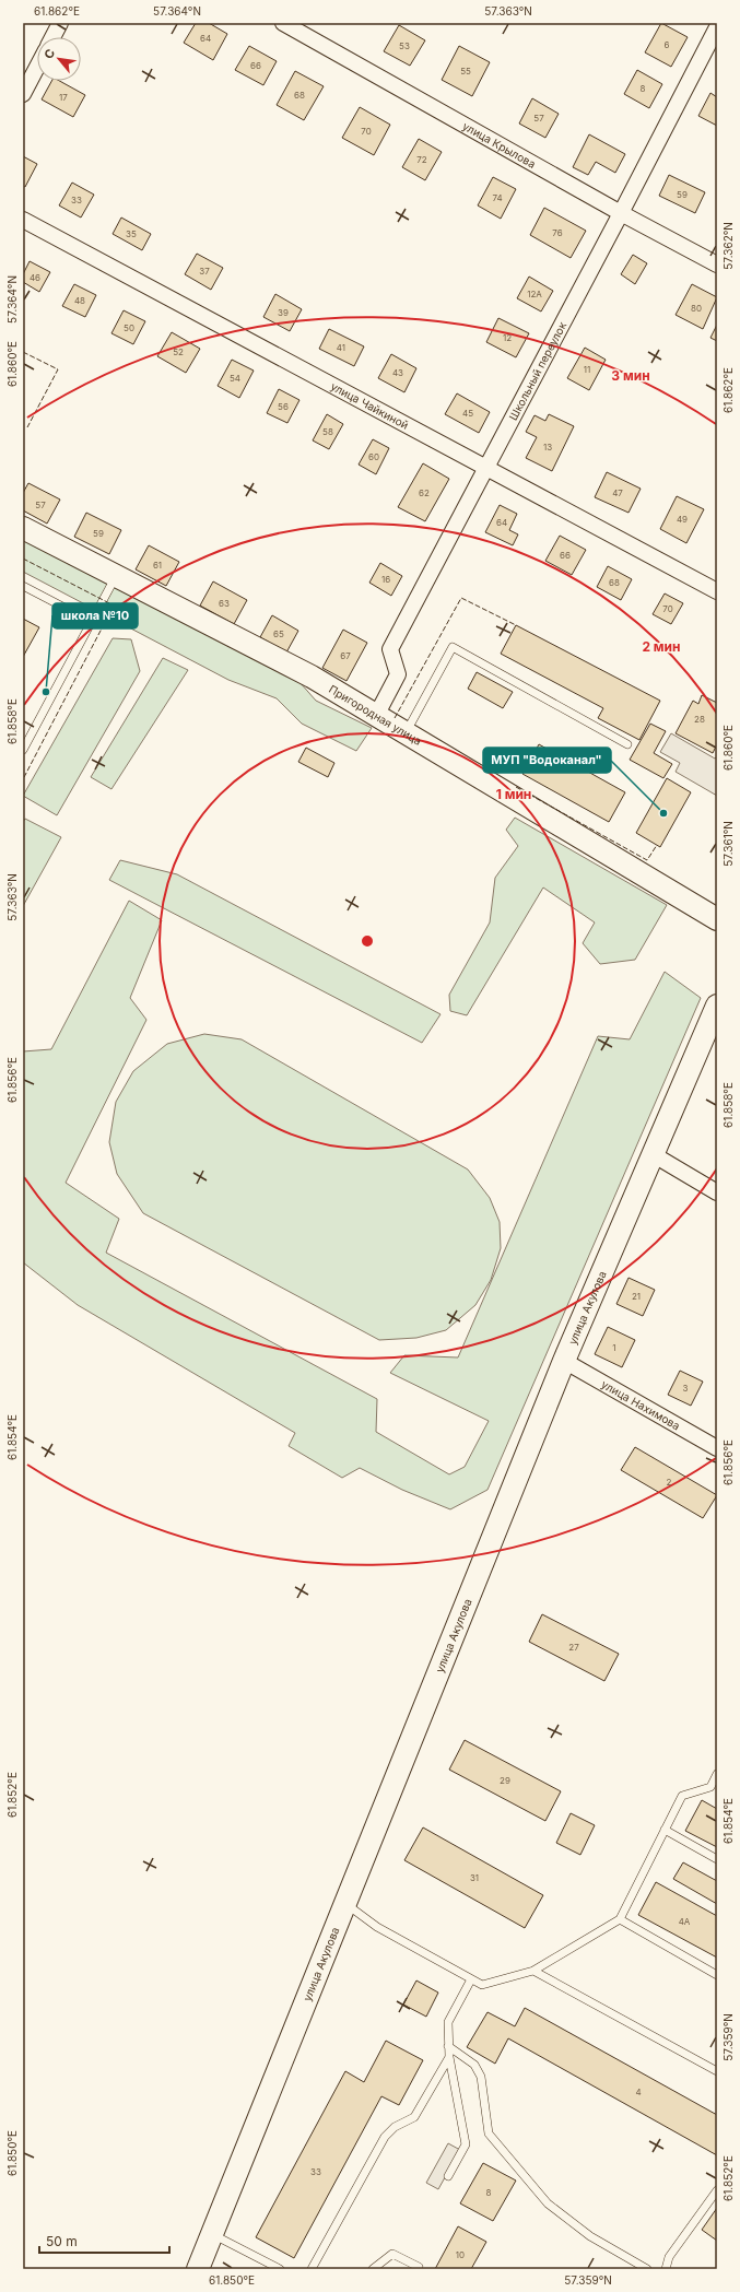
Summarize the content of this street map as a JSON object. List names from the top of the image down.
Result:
{
  "streets": {
    "main road": ["Пригородная улица", "улица Акулова"],
    "street": [
      "улица Крылова",
      "Школьный переулок",
      "улица Чайкиной",
      "улица Нахимова"
    ]
  },
  "crossings": [
    ["улица Крылова", "Школьный переулок"],
    ["Школьный переулок", "улица Чайкиной"],
    ["Школьный переулок", "Пригородная улица"],
    ["улица Акулова", "улица Нахимова"]
  ],
  "places": ["школа №10", "МУП \"Водоканал\""],
  "house_numbers": [
    "64",
    "6",
    "53",
    "66",
    "55",
    "8",
    "68",
    "17",
    "57",
    "70",
    "72",
    "59",
    "74",
    "33",
    "76",
    "35",
    "37",
    "46",
    "12А",
    "48",
    "80",
    "39",
    "50",
    "12",
    "41",
    "52",
    "11",
    "43",
    "54",
    "56",
    "45",
    "58",
    "13",
    "60",
    "62",
    "47",
    "57",
    "49",
    "64",
    "59",
    "66",
    "61",
    "16",
    "68",
    "63",
    "70",
    "65",
    "67",
    "28",
    "21",
    "1",
    "3",
    "2",
    "27",
    "29",
    "31",
    "4А",
    "4",
    "33",
    "8",
    "10"
  ],
  "scale_bar": "50 m",
  "north": "top left",
  "coordinates": [
    "61.862°E",
    "57.364°N",
    "57.363°N",
    "57.362°N",
    "61.860°E",
    "61.858°E",
    "57.361°N",
    "61.856°E",
    "61.854°E",
    "61.852°E",
    "57.359°N",
    "61.850°E"
  ],
  "rings": ["3 мин", "2 мин", "1 мин"]
}
